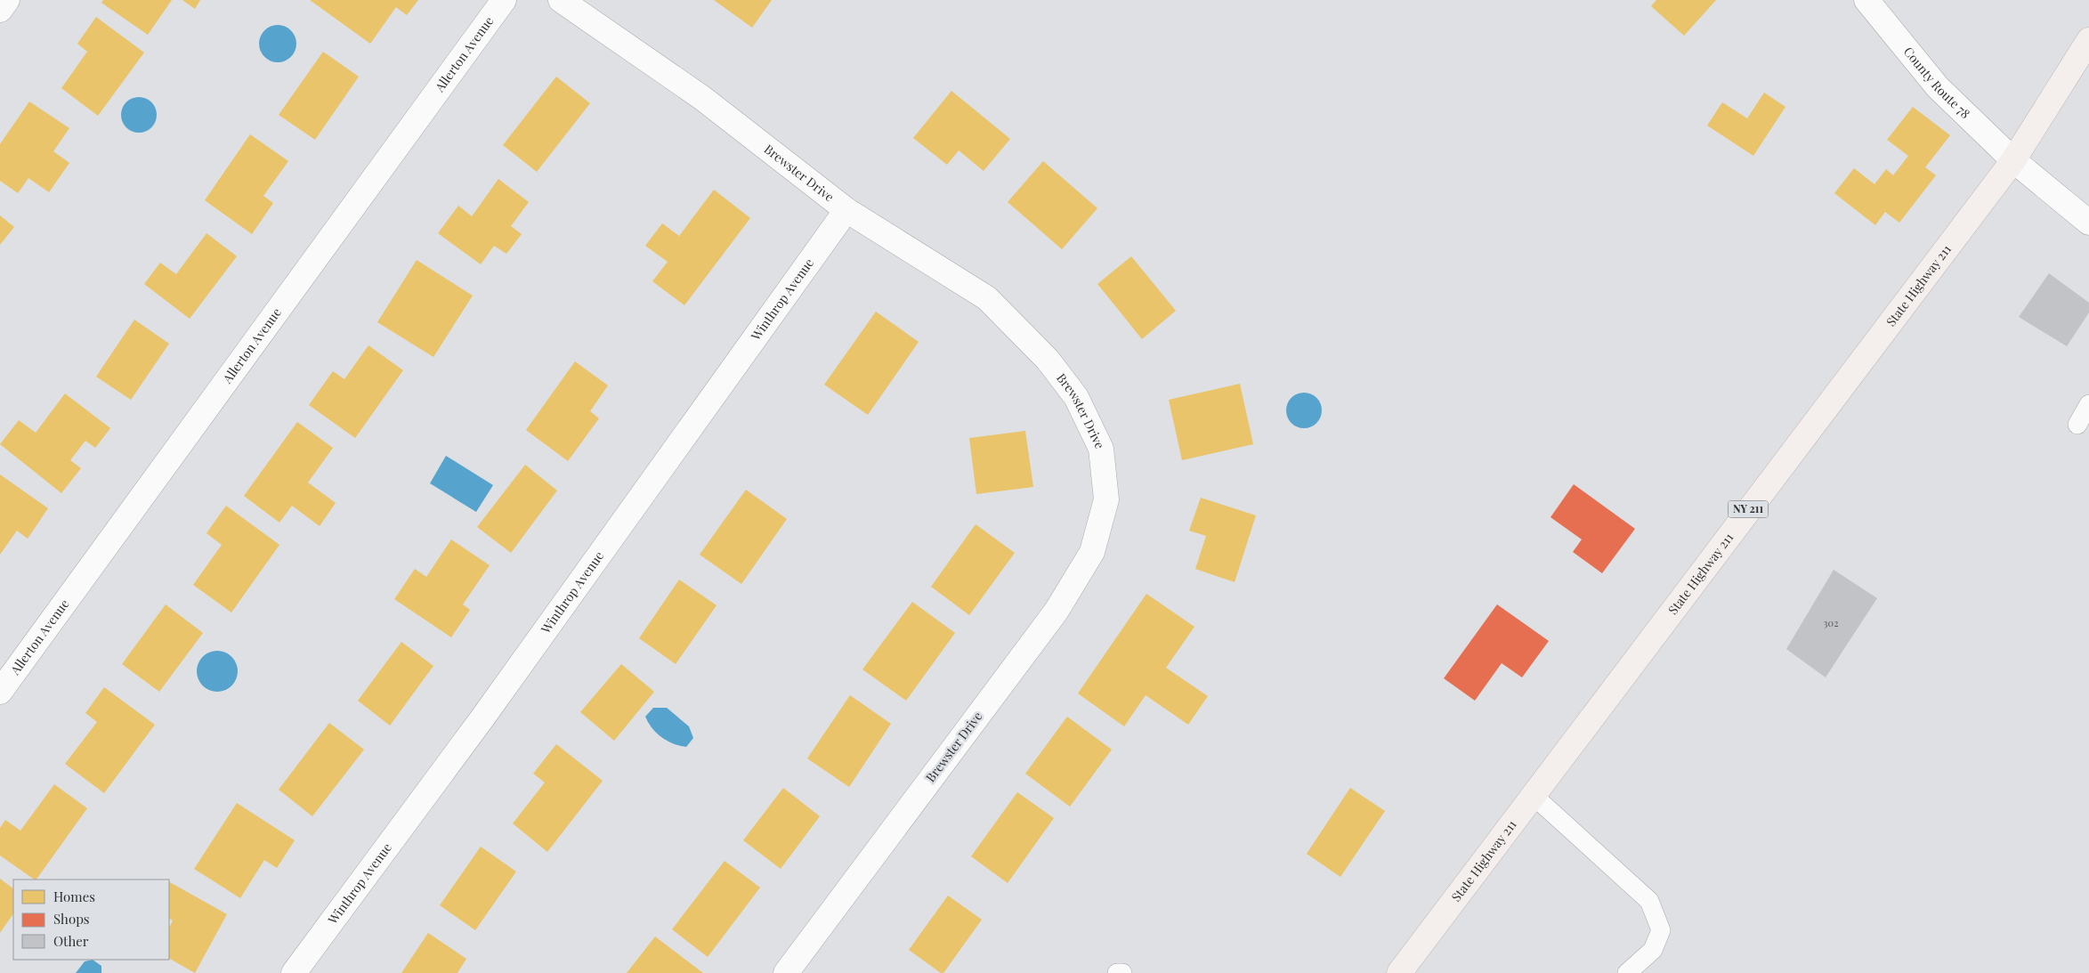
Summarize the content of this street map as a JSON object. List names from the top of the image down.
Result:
{
  "streets": {
    "main road": ["State Highway 211", "NY 211"],
    "street": [
      "Allerton Avenue",
      "County Route 78",
      "Brewster Drive",
      "Winthrop Avenue"
    ]
  },
  "crossings": [
    ["County Route 78", "State Highway 211"],
    ["Brewster Drive", "Winthrop Avenue"]
  ],
  "house_numbers": ["302"],
  "legend": ["Homes", "Shops", "Other"]
}
